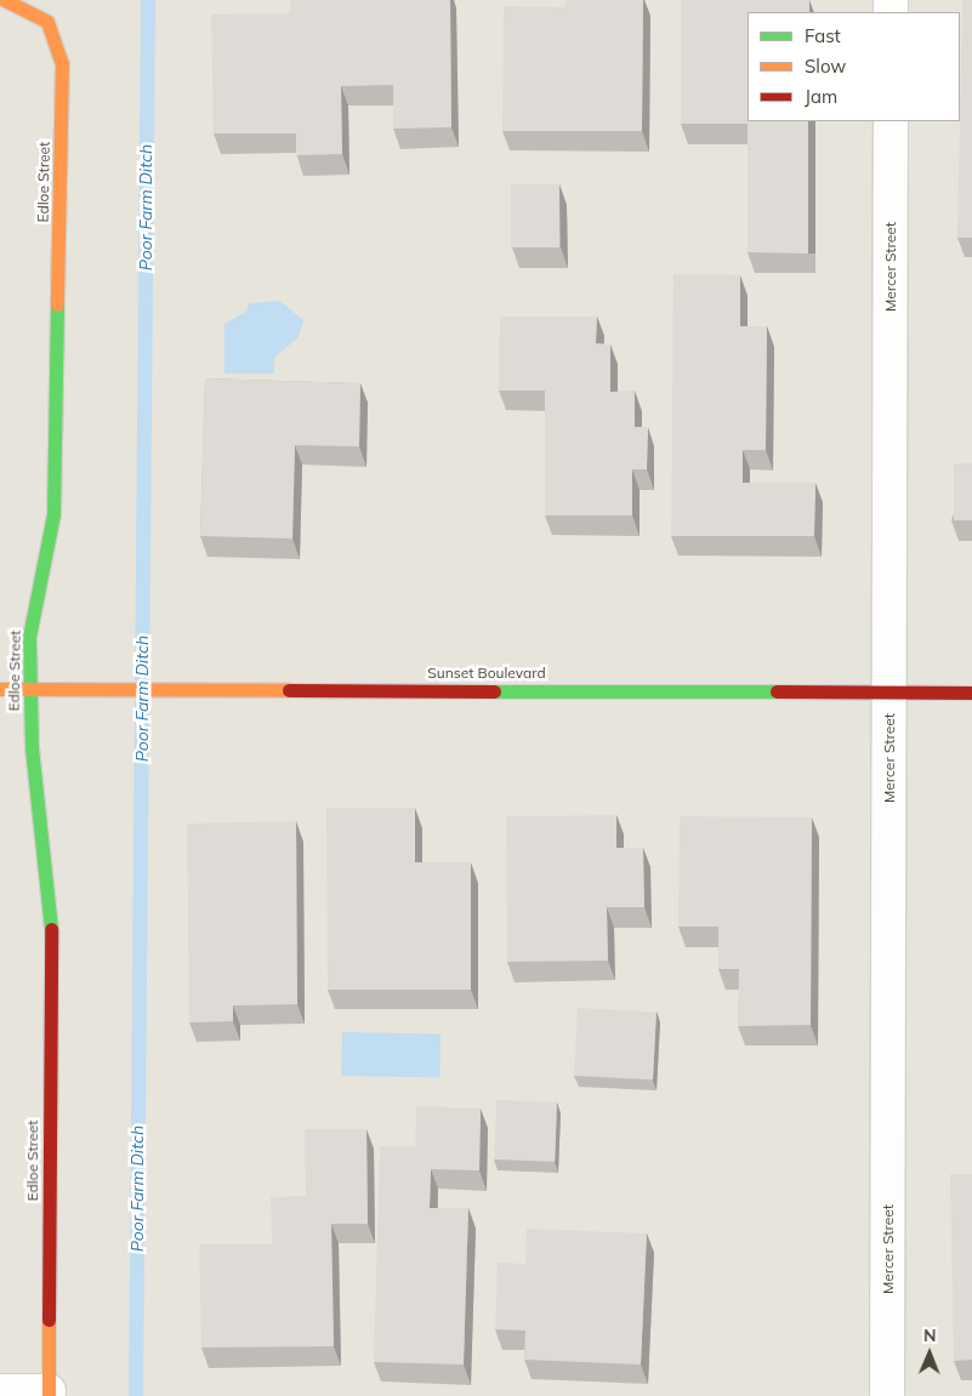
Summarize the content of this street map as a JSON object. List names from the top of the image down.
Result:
{
  "streets": {
    "street": ["Edloe Street", "Mercer Street", "Sunset Boulevard"]
  },
  "crossings": [
    ["Edloe Street", "Sunset Boulevard"],
    ["Mercer Street", "Sunset Boulevard"]
  ],
  "water": ["Poor Farm Ditch"],
  "legend": ["Fast", "Slow", "Jam"],
  "north": "top"
}
